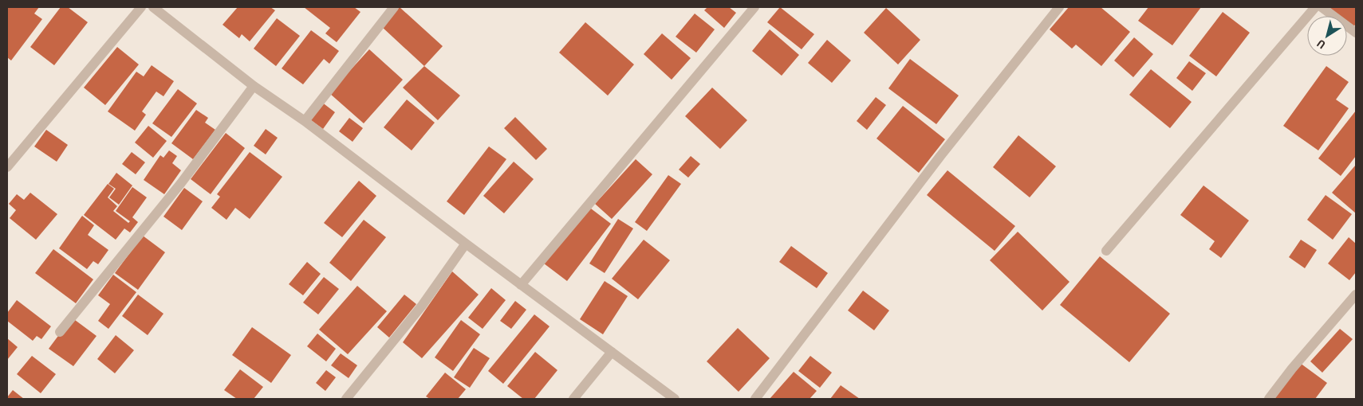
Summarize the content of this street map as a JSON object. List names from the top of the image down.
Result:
{
  "north": "bottom left"
}
